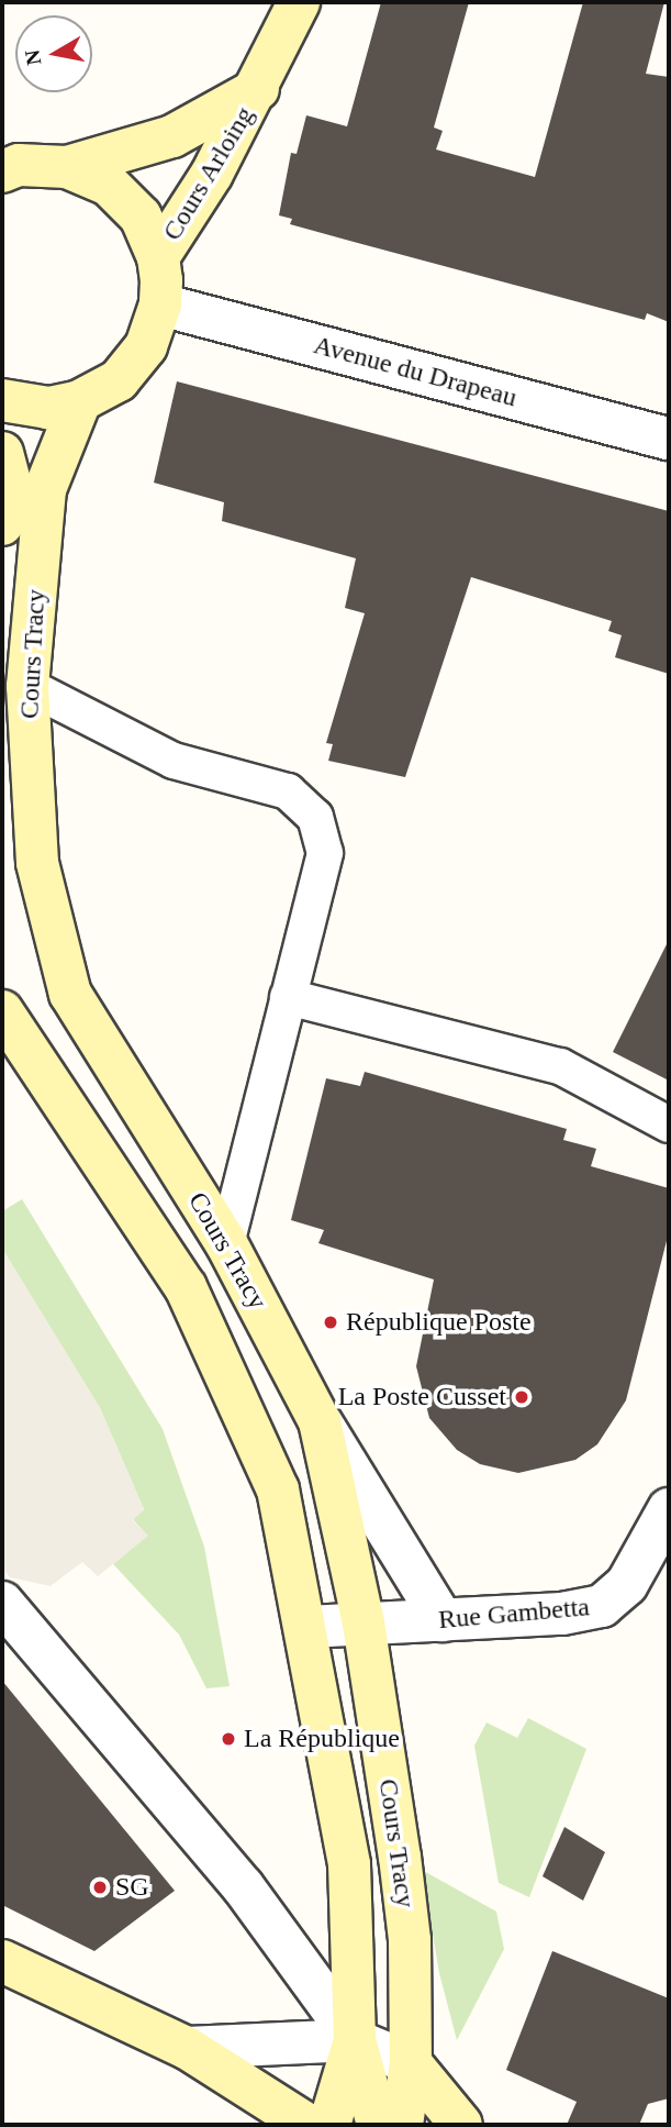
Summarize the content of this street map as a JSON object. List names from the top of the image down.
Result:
{
  "streets": {
    "main road": ["Cours Arloing", "Cours Tracy"],
    "street": ["Avenue du Drapeau", "Rue Gambetta"]
  },
  "crossings": [
    ["Cours Tracy", "Rue Gambetta"]
  ],
  "places": [
    "République Poste",
    "La Poste Cusset",
    "La République",
    "SG"
  ],
  "north": "left"
}
